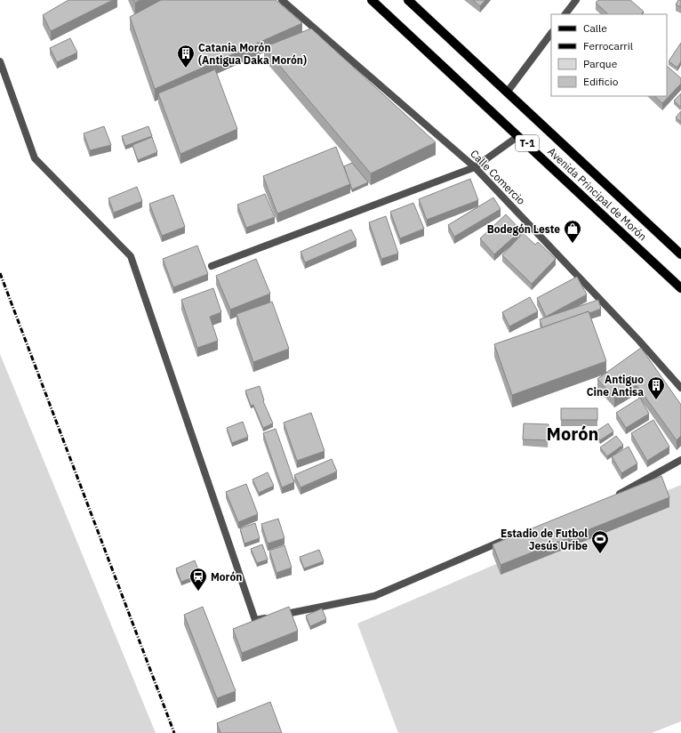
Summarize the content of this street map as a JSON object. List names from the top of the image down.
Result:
{
  "streets": {
    "main road": ["T-1", "Avenida Principal de Morón"],
    "street": ["Calle Comercio"]
  },
  "districts": ["Morón"],
  "places": {
    "building": ["Catania Morón (Antigua Daka Morón)", "Antiguo Cine Antisa"],
    "shop": ["Bodegón Leste"],
    "sports": ["Estadio de Futbol Jesús Uribe"],
    "station": ["Morón"]
  },
  "legend": [
    "Calle",
    "Ferrocarril",
    "Parque",
    "Edificio"
  ]
}
